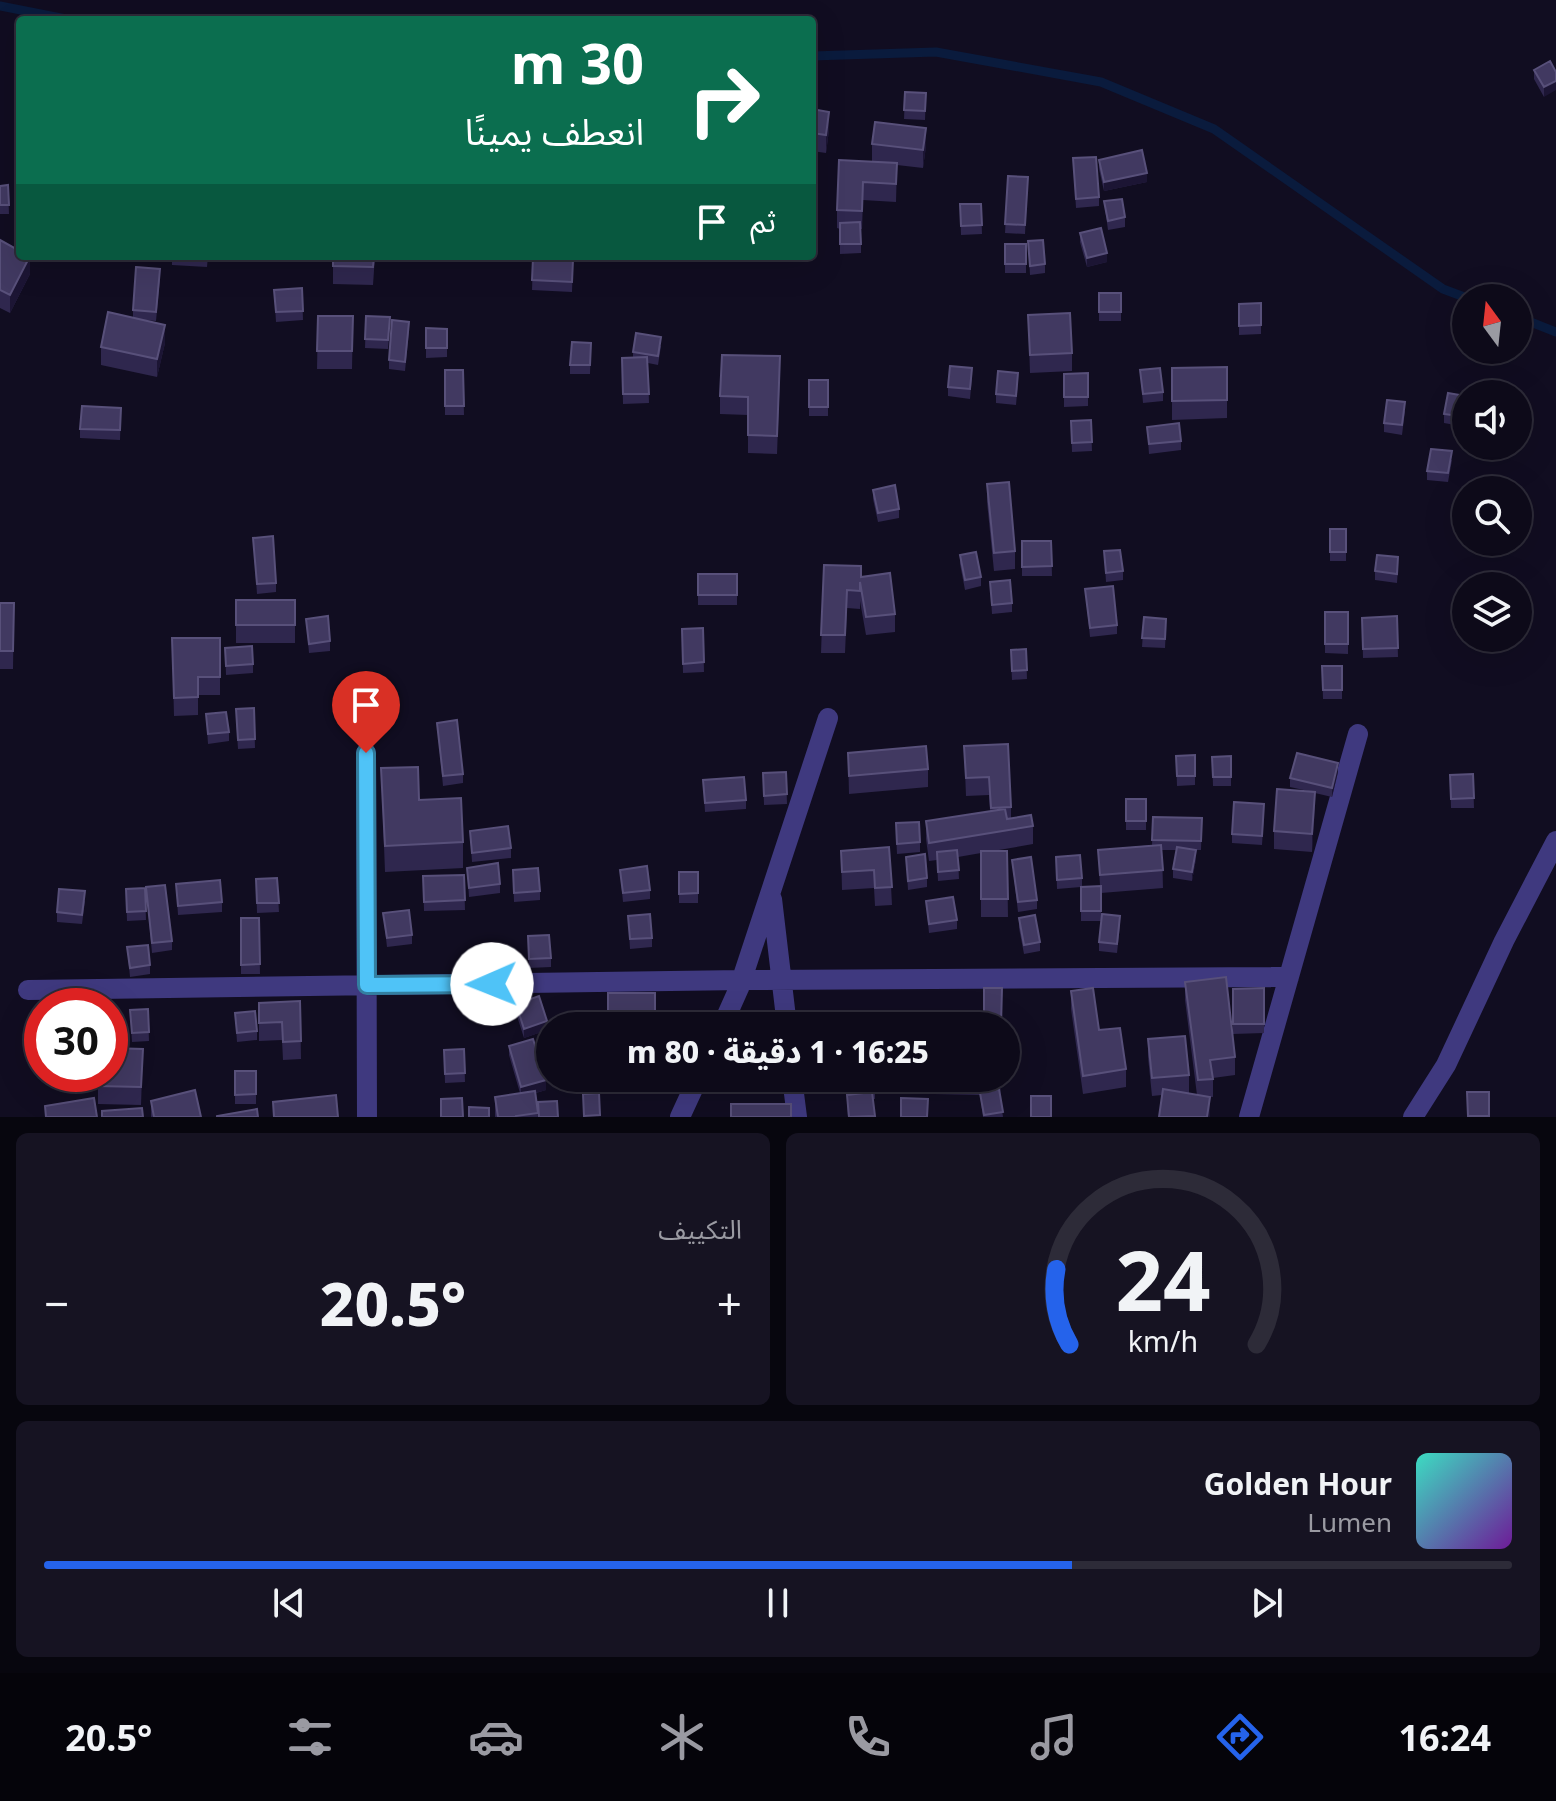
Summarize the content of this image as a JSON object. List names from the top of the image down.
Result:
{
  "north": "top",
  "page": {
    "turn": ["30 m", "انعطف يمينًا"],
    "then": "ثم",
    "limit": "30",
    "trip": "16:25 · 1 دقيقة · 80 m",
    "tile": "التكييف",
    "heat": ["−", "20.5°", "+"],
    "song": ["Golden Hour", "Lumen"],
    "tabs": ["16:24", "20.5°"],
    "gauge": ["24", "km/h"]
  }
}
